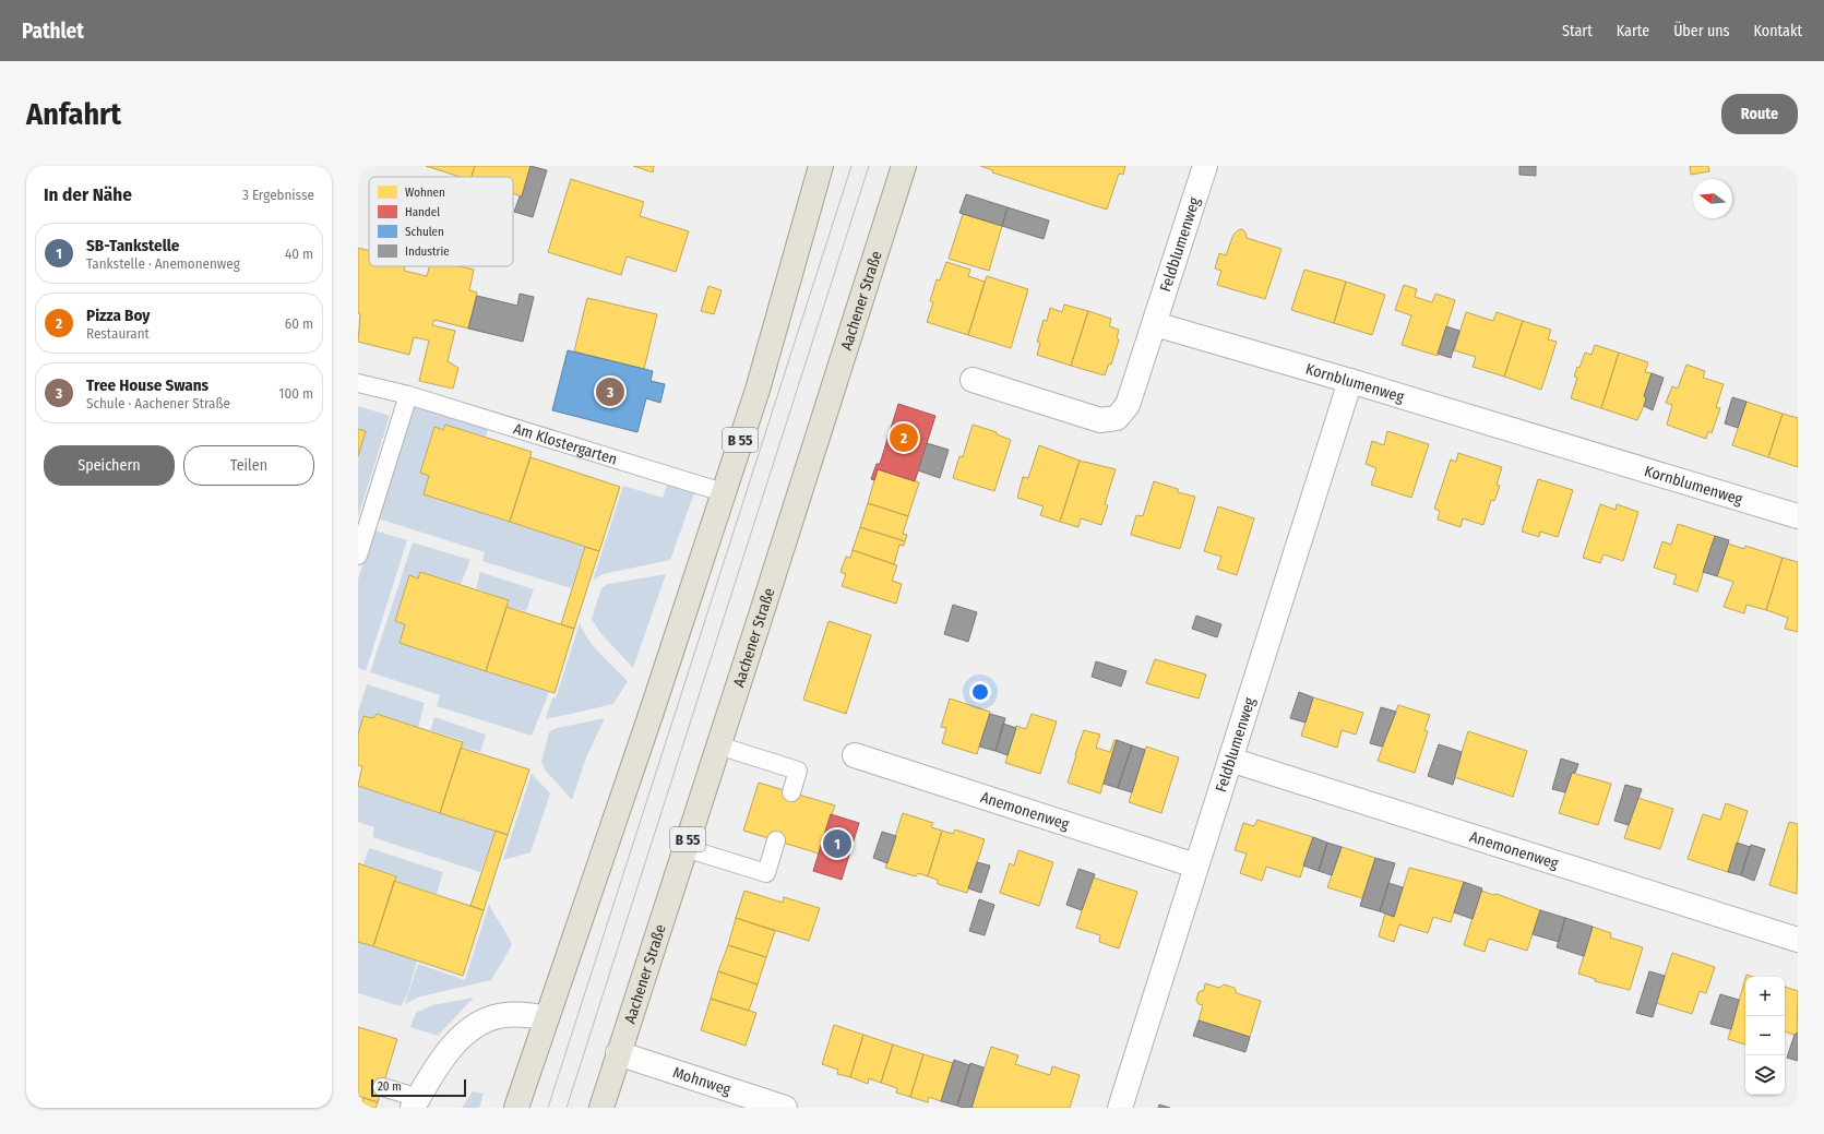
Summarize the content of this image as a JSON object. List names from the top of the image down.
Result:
{
  "streets": {
    "main road": ["Aachener Straße", "B 55"],
    "street": [
      "Feldblumenweg",
      "Kornblumenweg",
      "Anemonenweg",
      "Mohnweg"
    ],
    "lane": ["Am Klostergarten"]
  },
  "crossings": [
    ["Feldblumenweg", "Kornblumenweg"],
    ["Feldblumenweg", "Anemonenweg"],
    ["Aachener Straße", "Mohnweg"],
    ["B 55", "Am Klostergarten"]
  ],
  "legend": [
    "Wohnen",
    "Handel",
    "Schulen",
    "Industrie"
  ],
  "scale_bar": "20 m",
  "north": "left",
  "page": {
    "header": "Pathlet",
    "nav": [
      "Start",
      "Karte",
      "Über uns",
      "Kontakt"
    ],
    "buttons": [
      "Route",
      ["Speichern", "Teilen"]
    ],
    "title": "Anfahrt",
    "heading": ["In der Nähe", "3 Ergebnisse"],
    "list": [
      {
        "mark": "1",
        "name": "SB-Tankstelle",
        "note": "Tankstelle · Anemonenweg",
        "value": "40 m"
      },
      {
        "mark": "2",
        "name": "Pizza Boy",
        "note": "Restaurant",
        "value": "60 m"
      },
      {
        "mark": "3",
        "name": "Tree House Swans",
        "note": "Schule · Aachener Straße",
        "value": "100 m"
      }
    ],
    "pins": ["3", "2", "1"],
    "map_buttons": ["+", "−"],
    "scale": "20 m"
  }
}
